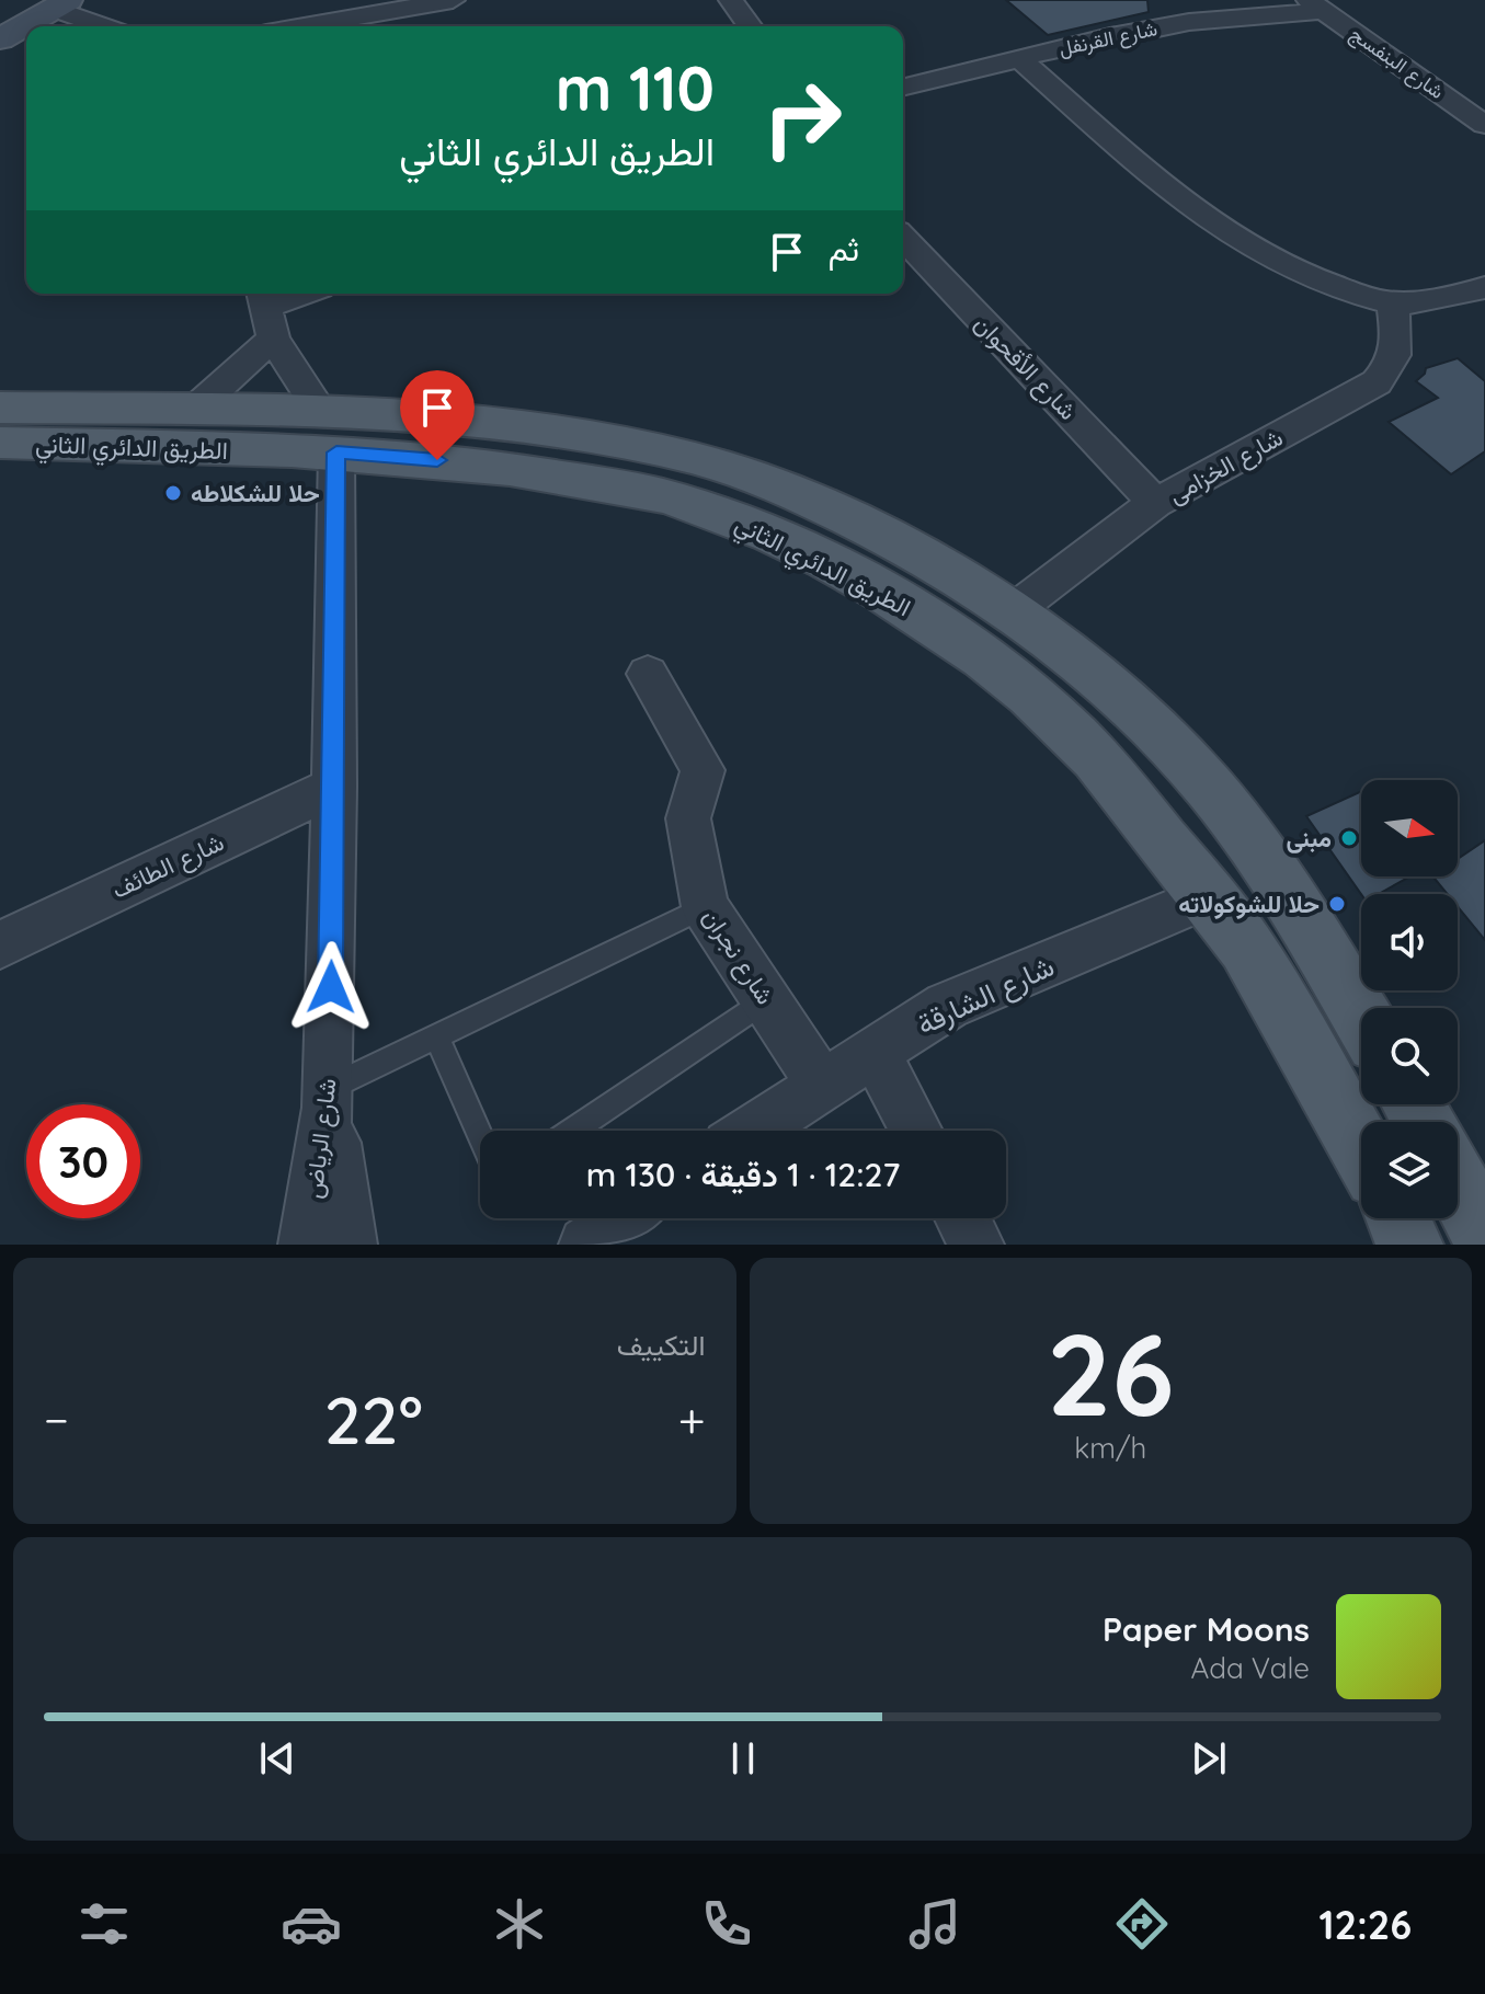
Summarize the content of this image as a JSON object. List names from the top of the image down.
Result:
{
  "streets": {
    "main road": ["الطريق الدائري الثاني"],
    "street": [
      "شارع القرنفل",
      "شارع البنفسج",
      "شارع الأقحوان",
      "شارع الخزامى",
      "شارع الطائف",
      "شارع نجران",
      "شارع الشارقة",
      "شارع الرياض"
    ]
  },
  "crossings": [
    ["شارع القرنفل", "شارع البنفسج"],
    ["شارع الأقحوان", "شارع الخزامى"],
    ["الطريق الدائري الثاني", "شارع الخزامى"],
    ["الطريق الدائري الثاني", "شارع الشارقة"],
    ["الطريق الدائري الثاني", "شارع الرياض"],
    ["شارع الطائف", "شارع الرياض"],
    ["شارع نجران", "شارع الشارقة"]
  ],
  "places": ["حلا للشكلاطه", "مبنى", "حلا للشوكولاته"],
  "north": "right",
  "page": {
    "turn": ["110 m", "الطريق الدائري الثاني"],
    "then": "ثم",
    "limit": "30",
    "trip": "12:27 · 1 دقيقة · 130 m",
    "tile": [
      ["26", "km/h"],
      "التكييف"
    ],
    "heat": ["−", "22°", "+"],
    "song": ["Paper Moons", "Ada Vale"],
    "tabs": "12:26"
  }
}
